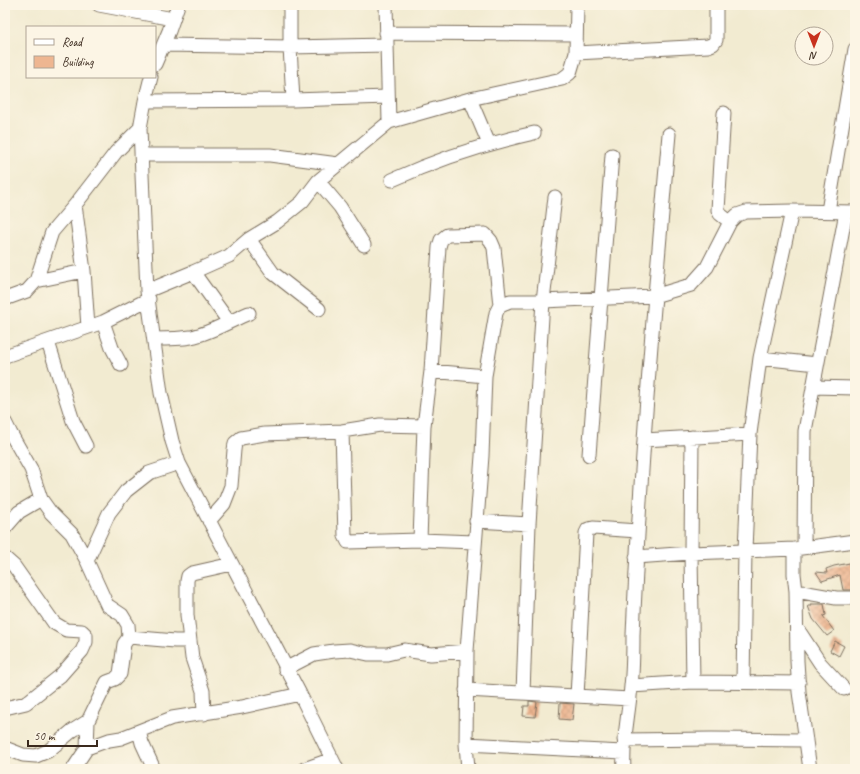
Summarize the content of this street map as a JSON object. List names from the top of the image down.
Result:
{
  "legend": ["Road", "Building"],
  "scale_bar": "50 m",
  "north": "bottom"
}
